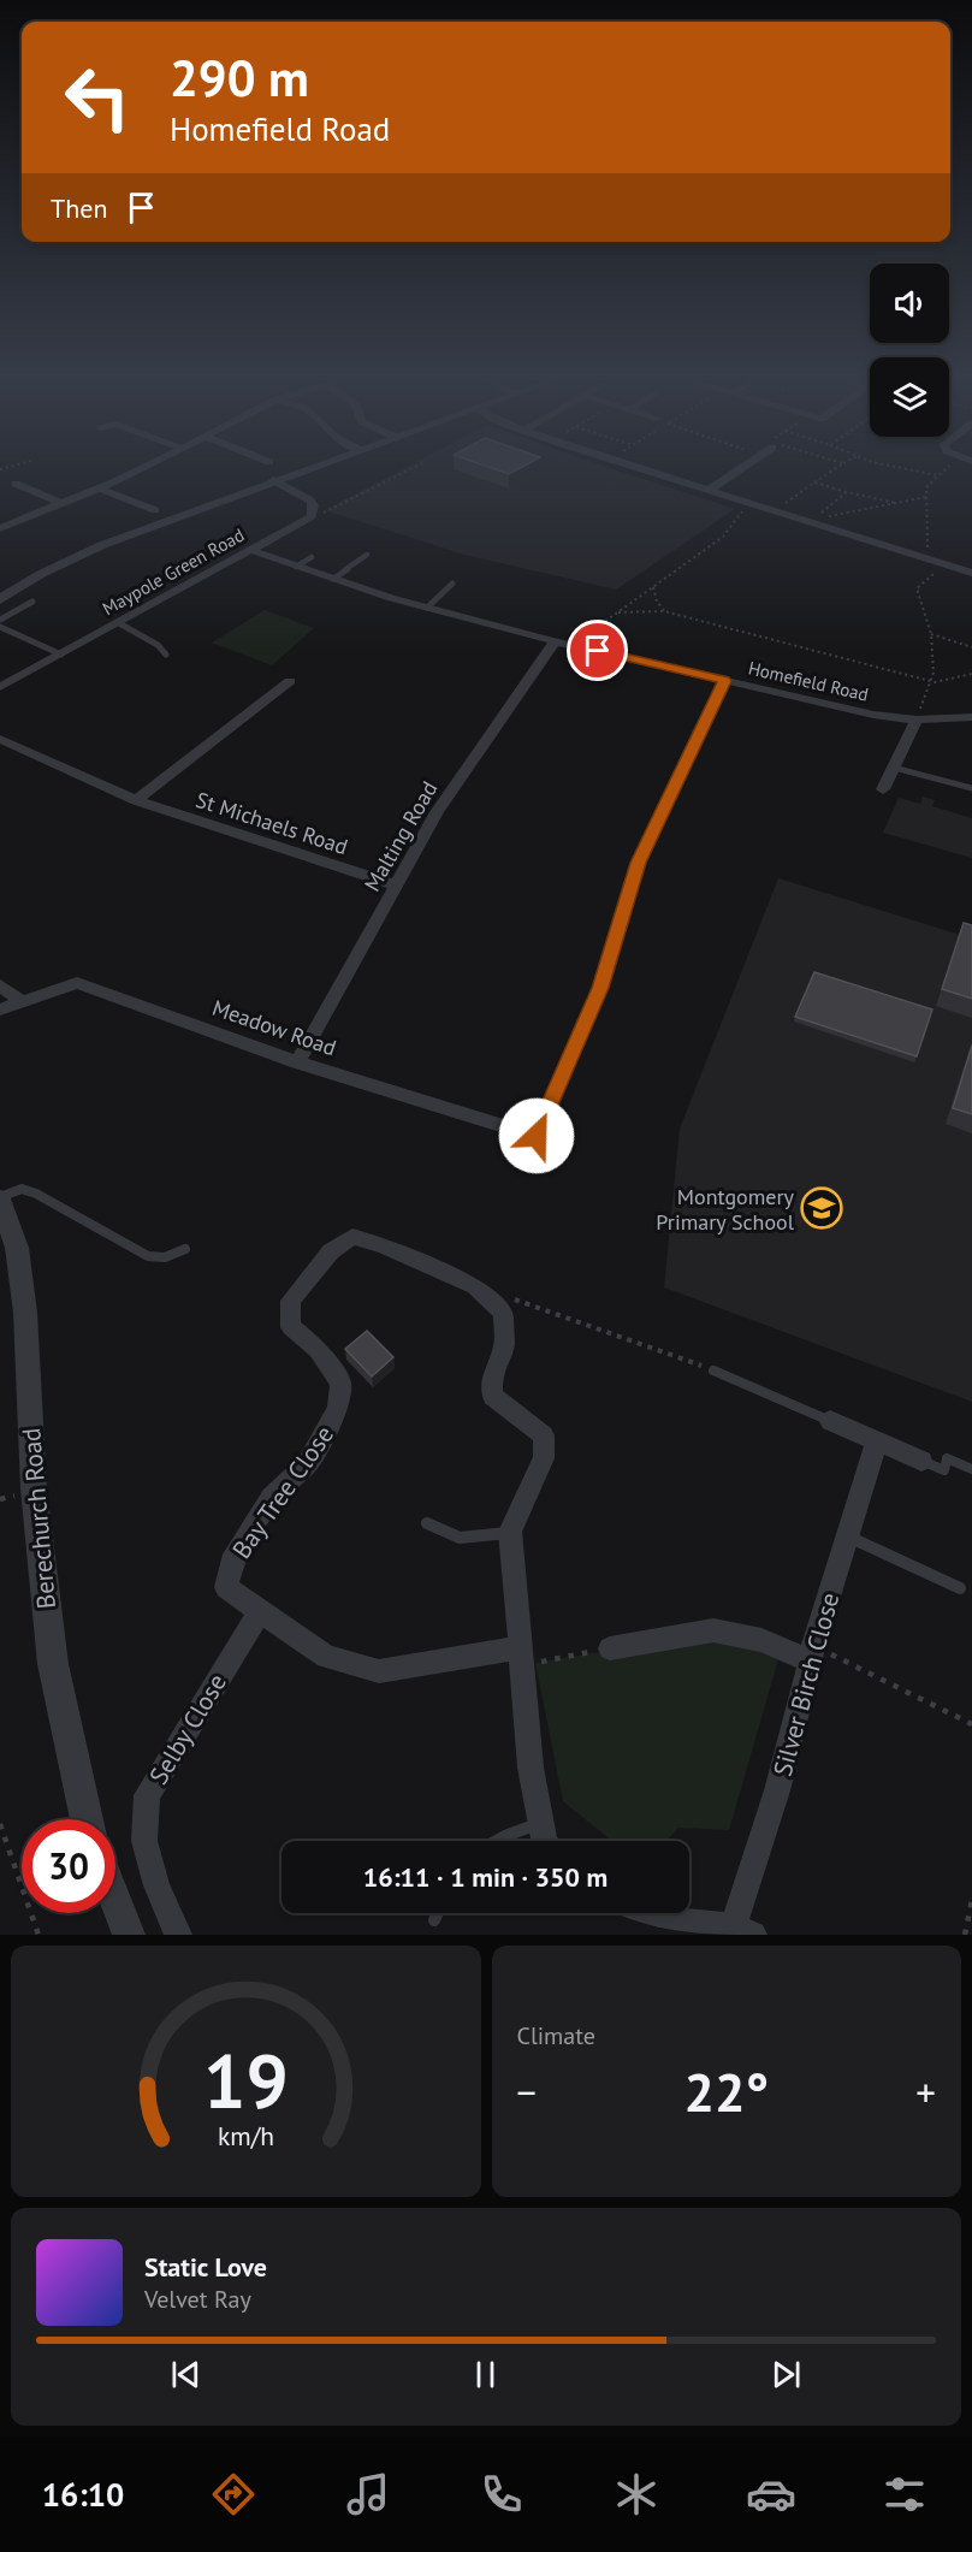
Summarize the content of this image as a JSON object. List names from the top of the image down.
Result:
{
  "streets": {
    "street": [
      "Maypole Green Road",
      "Homefield Road",
      "St Michaels Road",
      "Malting Road",
      "Meadow Road",
      "Bay Tree Close",
      "Berechurch Road",
      "Silver Birch Close",
      "Selby Close"
    ]
  },
  "crossings": [
    ["Maypole Green Road", "Homefield Road"],
    ["Homefield Road", "Malting Road"],
    ["Homefield Road", "Meadow Road"],
    ["St Michaels Road", "Malting Road"],
    ["Malting Road", "Meadow Road"],
    ["Bay Tree Close", "Selby Close"]
  ],
  "places": {
    "school or university": ["Montgomery Primary School"]
  },
  "page": {
    "turn": ["290 m", "Homefield Road"],
    "then": "Then",
    "limit": "30",
    "trip": "16:11 · 1 min · 350 m",
    "tile": "Climate",
    "heat": ["−", "22°", "+"],
    "song": ["Static Love", "Velvet Ray"],
    "tabs": "16:10",
    "gauge": ["19", "km/h"]
  }
}
